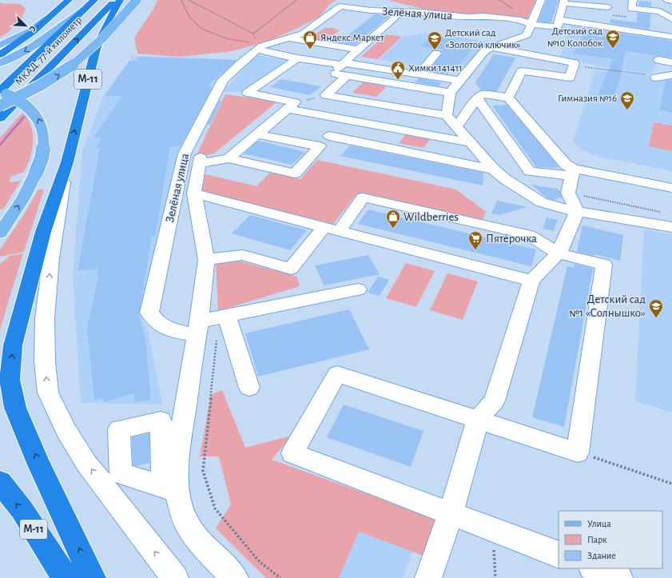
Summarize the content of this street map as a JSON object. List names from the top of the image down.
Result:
{
  "streets": {
    "highway": ["МКАД, 77-й километр", "М-11"],
    "street": ["Зелёная улица"]
  },
  "places": {
    "school or university": [
      "Детский сад №10 Колобок",
      "Детский сад «Золотой ключик»",
      "Гимназия №16",
      "Детский сад №1 «Солнышко»"
    ],
    "shop": ["Яндекс.Маркет", "Wildberries"],
    "public building": ["Химки 141411"],
    "supermarket": ["Пятёрочка"]
  },
  "legend": ["Улица", "Парк", "Здание"],
  "north": "bottom right"
}
